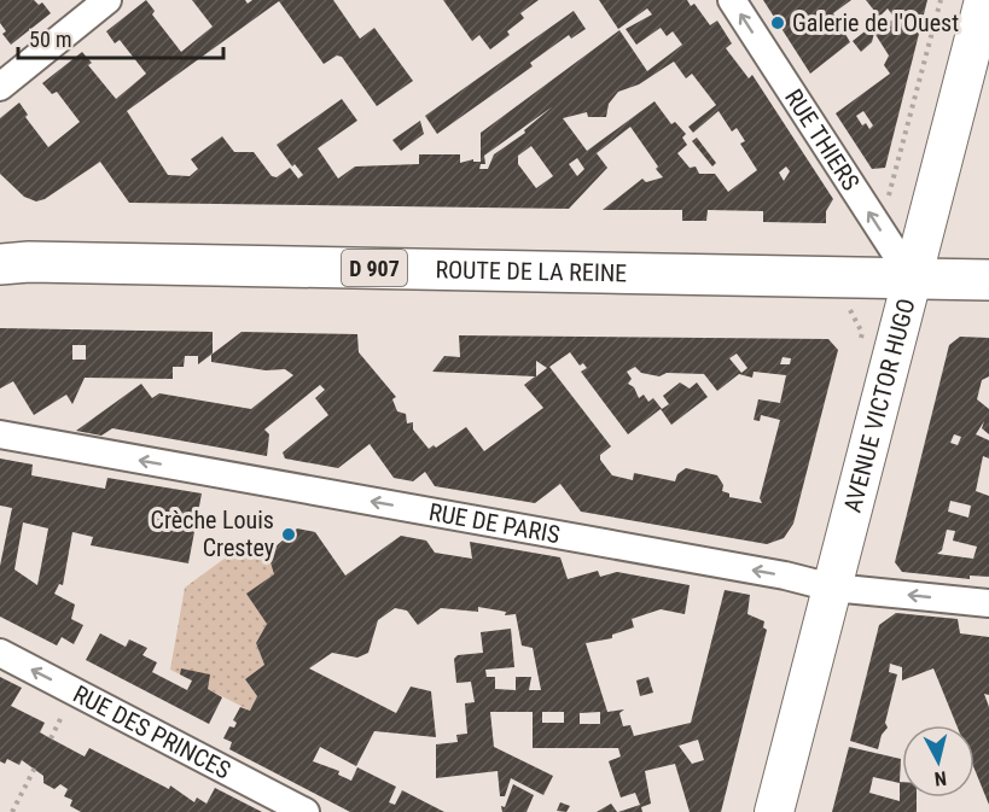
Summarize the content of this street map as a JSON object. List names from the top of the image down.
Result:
{
  "streets": {
    "main road": ["D 907", "ROUTE DE LA REINE"],
    "street": [
      "RUE THIERS",
      "AVENUE VICTOR HUGO",
      "RUE DE PARIS",
      "RUE DES PRINCES"
    ]
  },
  "crossings": [
    ["RUE THIERS", "ROUTE DE LA REINE"],
    ["RUE THIERS", "AVENUE VICTOR HUGO"],
    ["ROUTE DE LA REINE", "AVENUE VICTOR HUGO"],
    ["AVENUE VICTOR HUGO", "RUE DE PARIS"]
  ],
  "one_way": ["RUE THIERS", "RUE DE PARIS", "RUE DES PRINCES"],
  "places": ["Galerie de l'Ouest", "Crèche Louis Crestey"],
  "scale_bar": "50 m",
  "north": "bottom"
}
